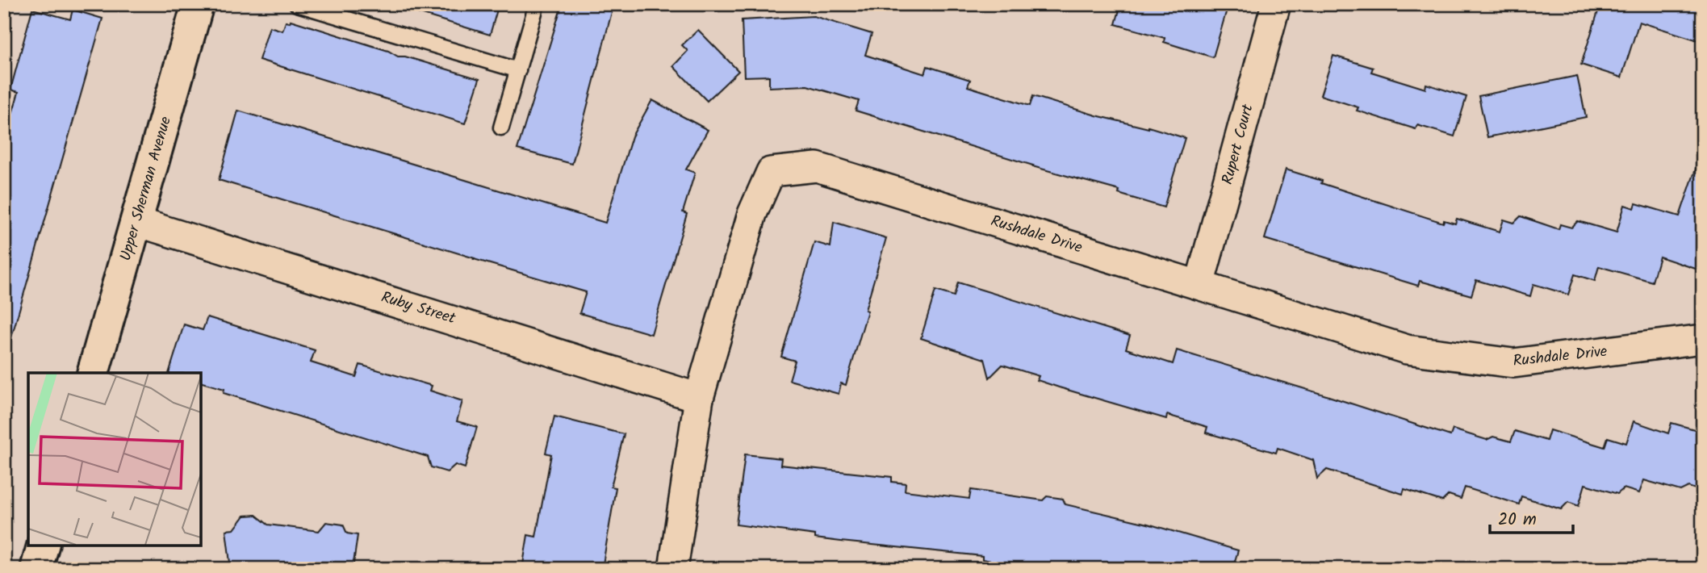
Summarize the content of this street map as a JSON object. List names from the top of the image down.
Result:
{
  "streets": {
    "main road": ["Upper Sherman Avenue"],
    "street": ["Rupert Court", "Rushdale Drive", "Ruby Street"]
  },
  "crossings": [
    ["Rupert Court", "Rushdale Drive"],
    ["Upper Sherman Avenue", "Ruby Street"],
    ["Rushdale Drive", "Ruby Street"]
  ],
  "scale_bar": "20 m"
}
